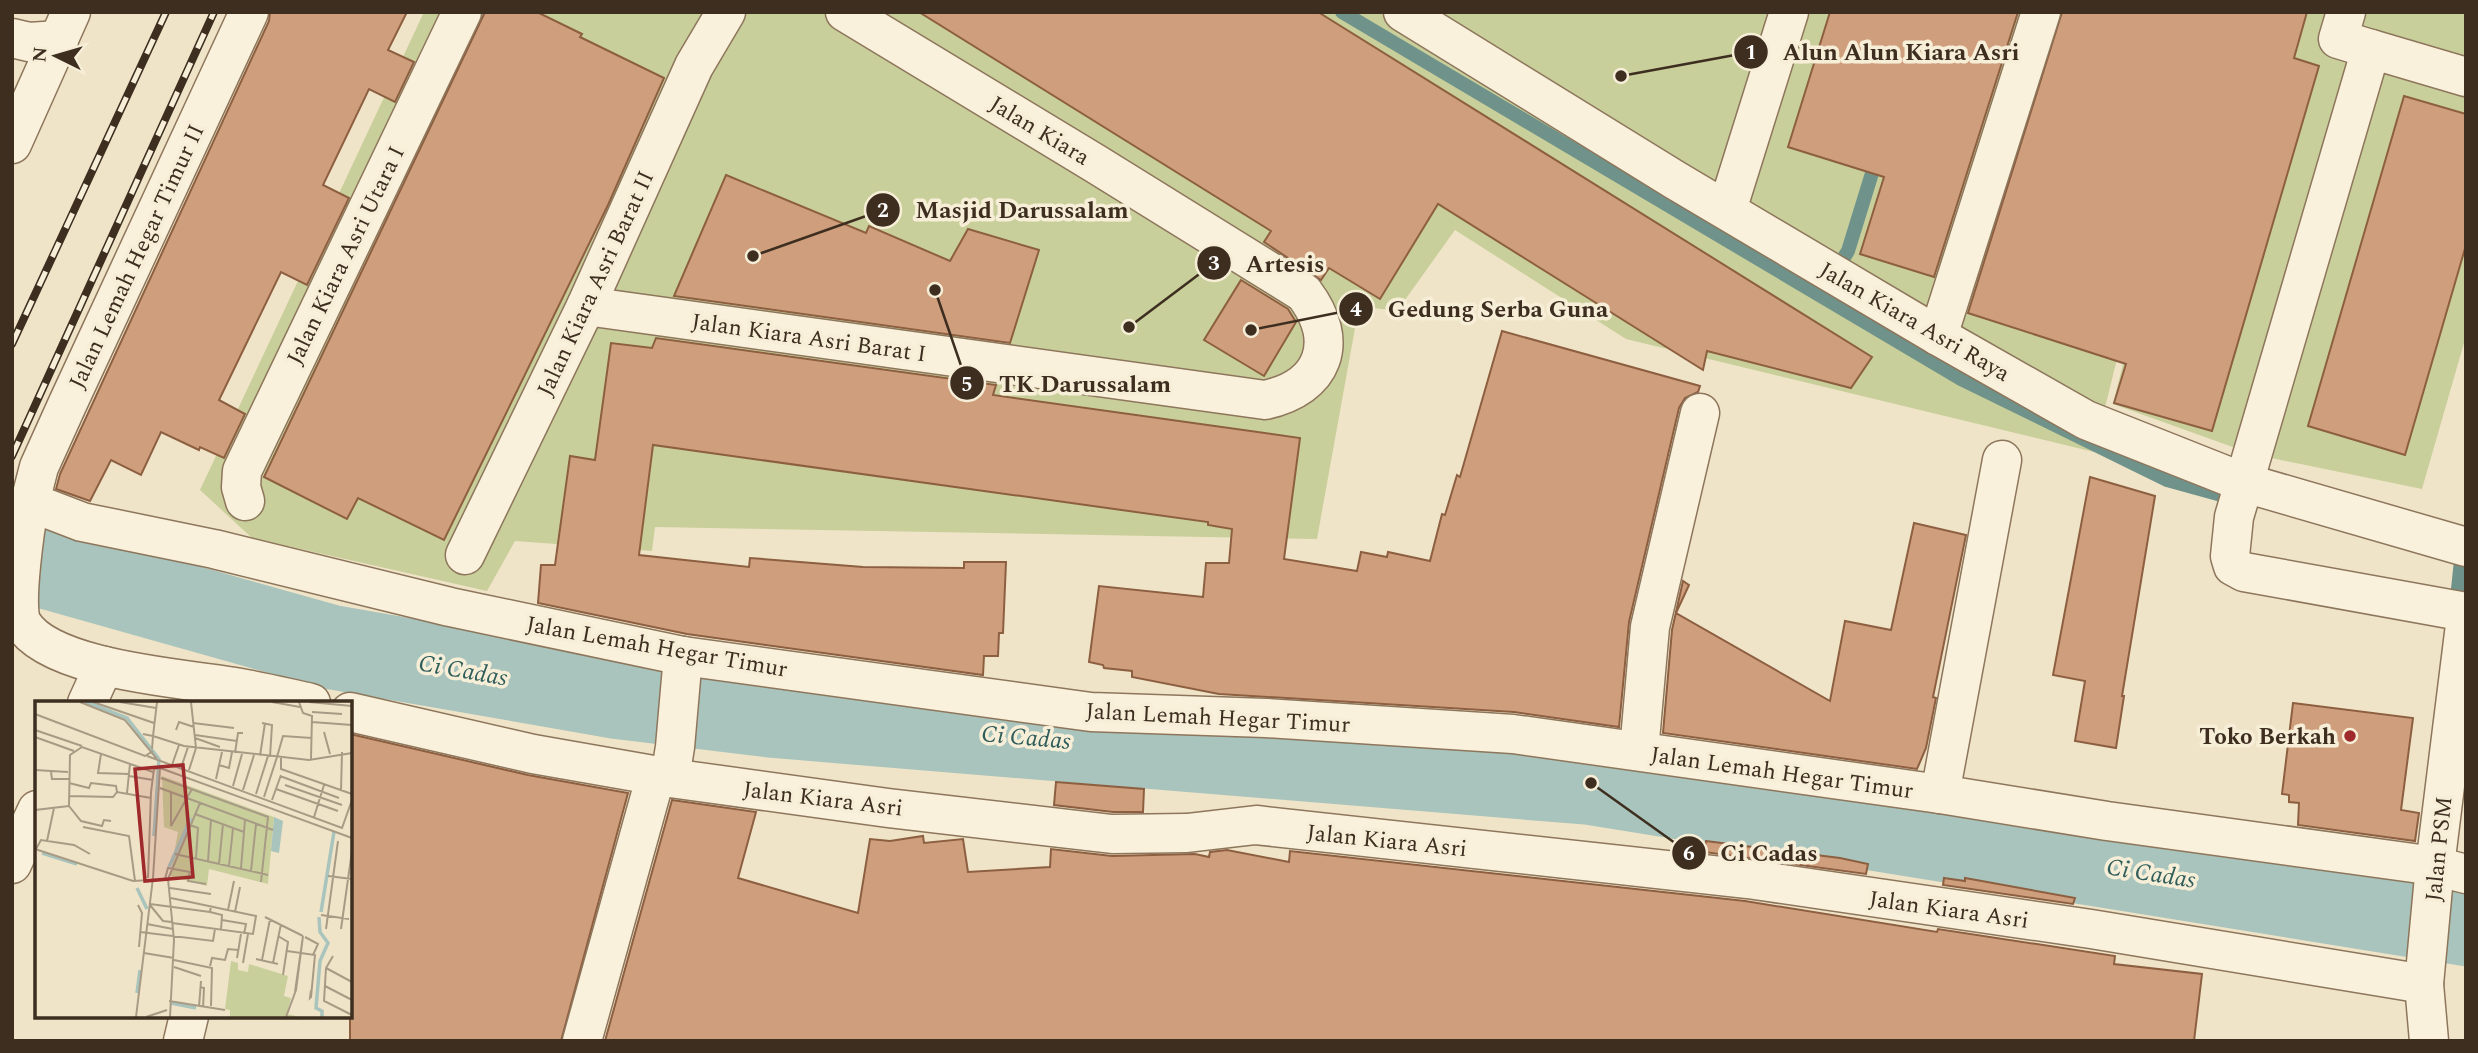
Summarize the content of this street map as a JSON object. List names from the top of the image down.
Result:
{
  "streets": {
    "street": [
      "Jalan Kiara",
      "Jalan Kiara Asri Utara I",
      "Jalan Lemah Hegar Timur II",
      "Jalan Kiara Asri Barat II",
      "Jalan Kiara Asri Raya",
      "Jalan Kiara Asri Barat I",
      "Jalan Lemah Hegar Timur",
      "Jalan Kiara Asri",
      "Jalan PSM"
    ]
  },
  "crossings": [
    ["Jalan Kiara", "Jalan Kiara Asri Barat I"],
    ["Jalan Lemah Hegar Timur II", "Jalan Lemah Hegar Timur"],
    ["Jalan Kiara Asri Barat II", "Jalan Kiara Asri Barat I"],
    ["Jalan Lemah Hegar Timur", "Jalan PSM"],
    ["Jalan Kiara Asri", "Jalan PSM"]
  ],
  "water": ["Ci Cadas"],
  "places": [
    "Alun Alun Kiara Asri",
    "Masjid Darussalam",
    "TK Darussalam",
    "Artesis",
    "Gedung Serba Guna",
    "Toko Berkah",
    "Ci Cadas"
  ],
  "north": "left"
}
